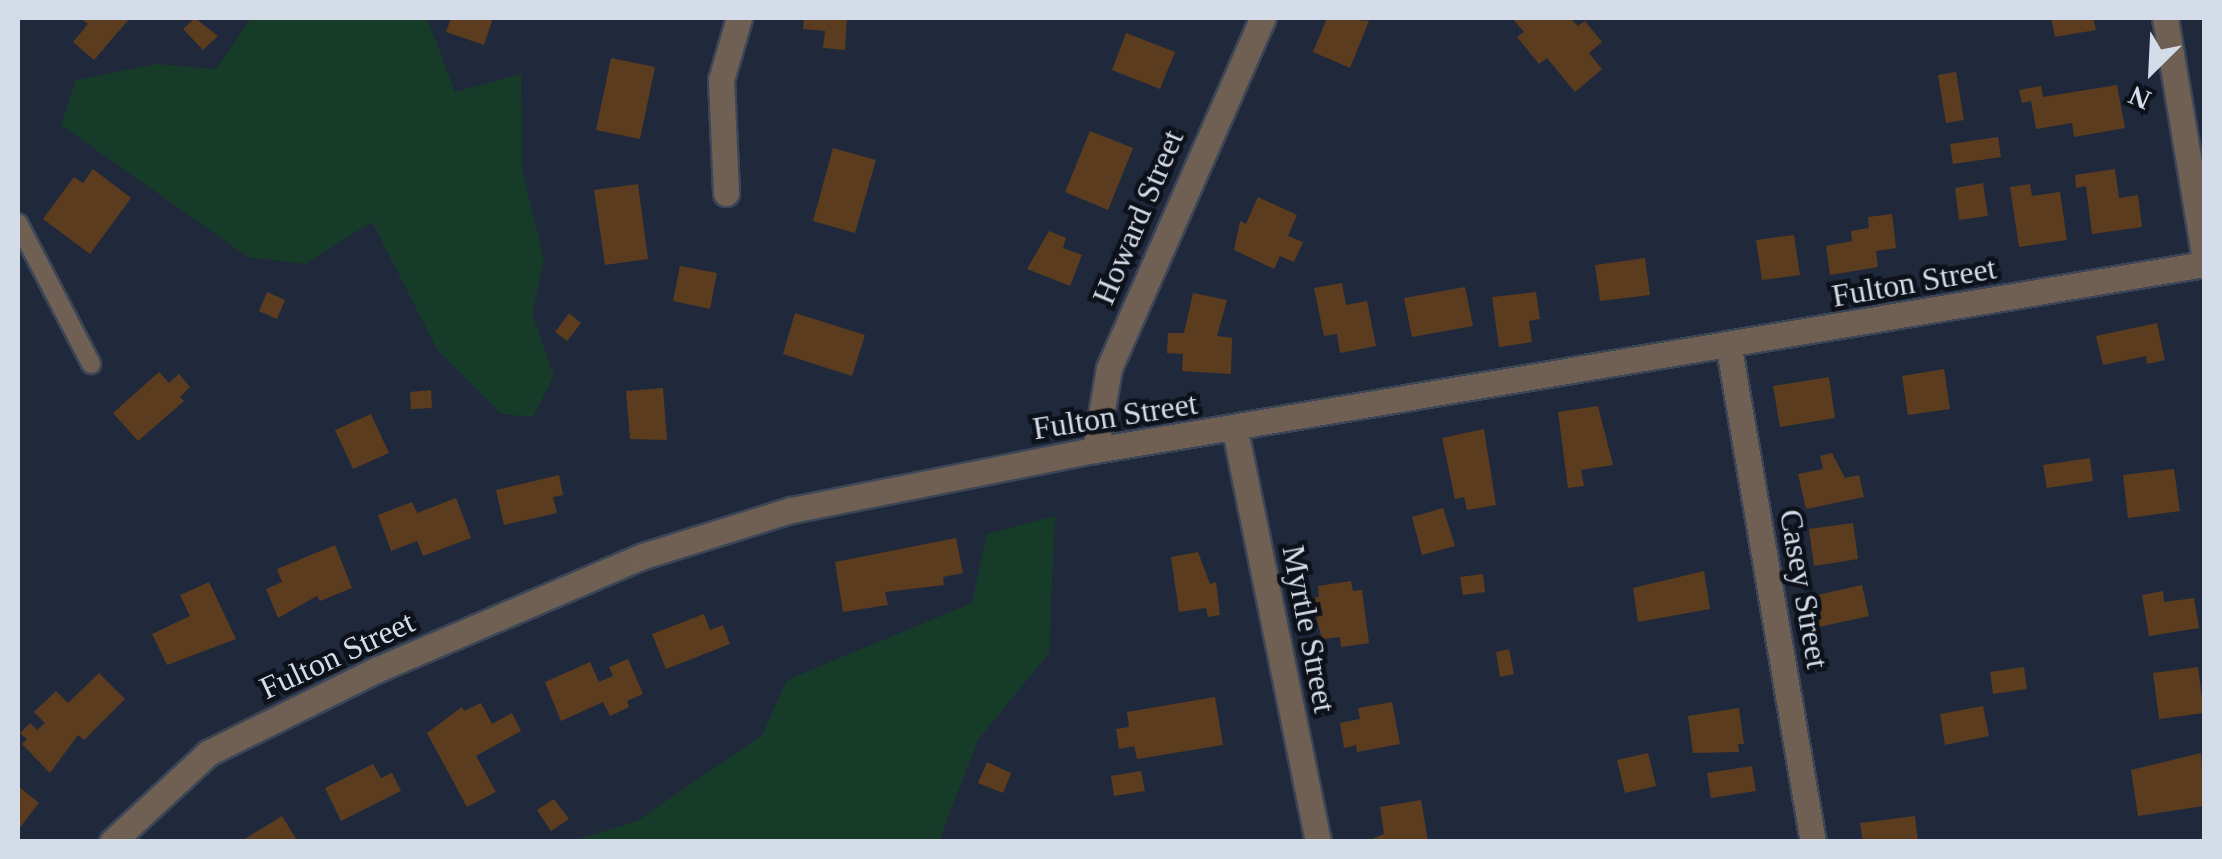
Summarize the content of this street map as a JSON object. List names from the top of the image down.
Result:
{
  "streets": {
    "street": [
      "Howard Street",
      "Fulton Street",
      "Casey Street",
      "Myrtle Street"
    ]
  },
  "crossings": [
    ["Howard Street", "Fulton Street"],
    ["Fulton Street", "Casey Street"],
    ["Fulton Street", "Myrtle Street"]
  ],
  "north": "bottom left"
}
